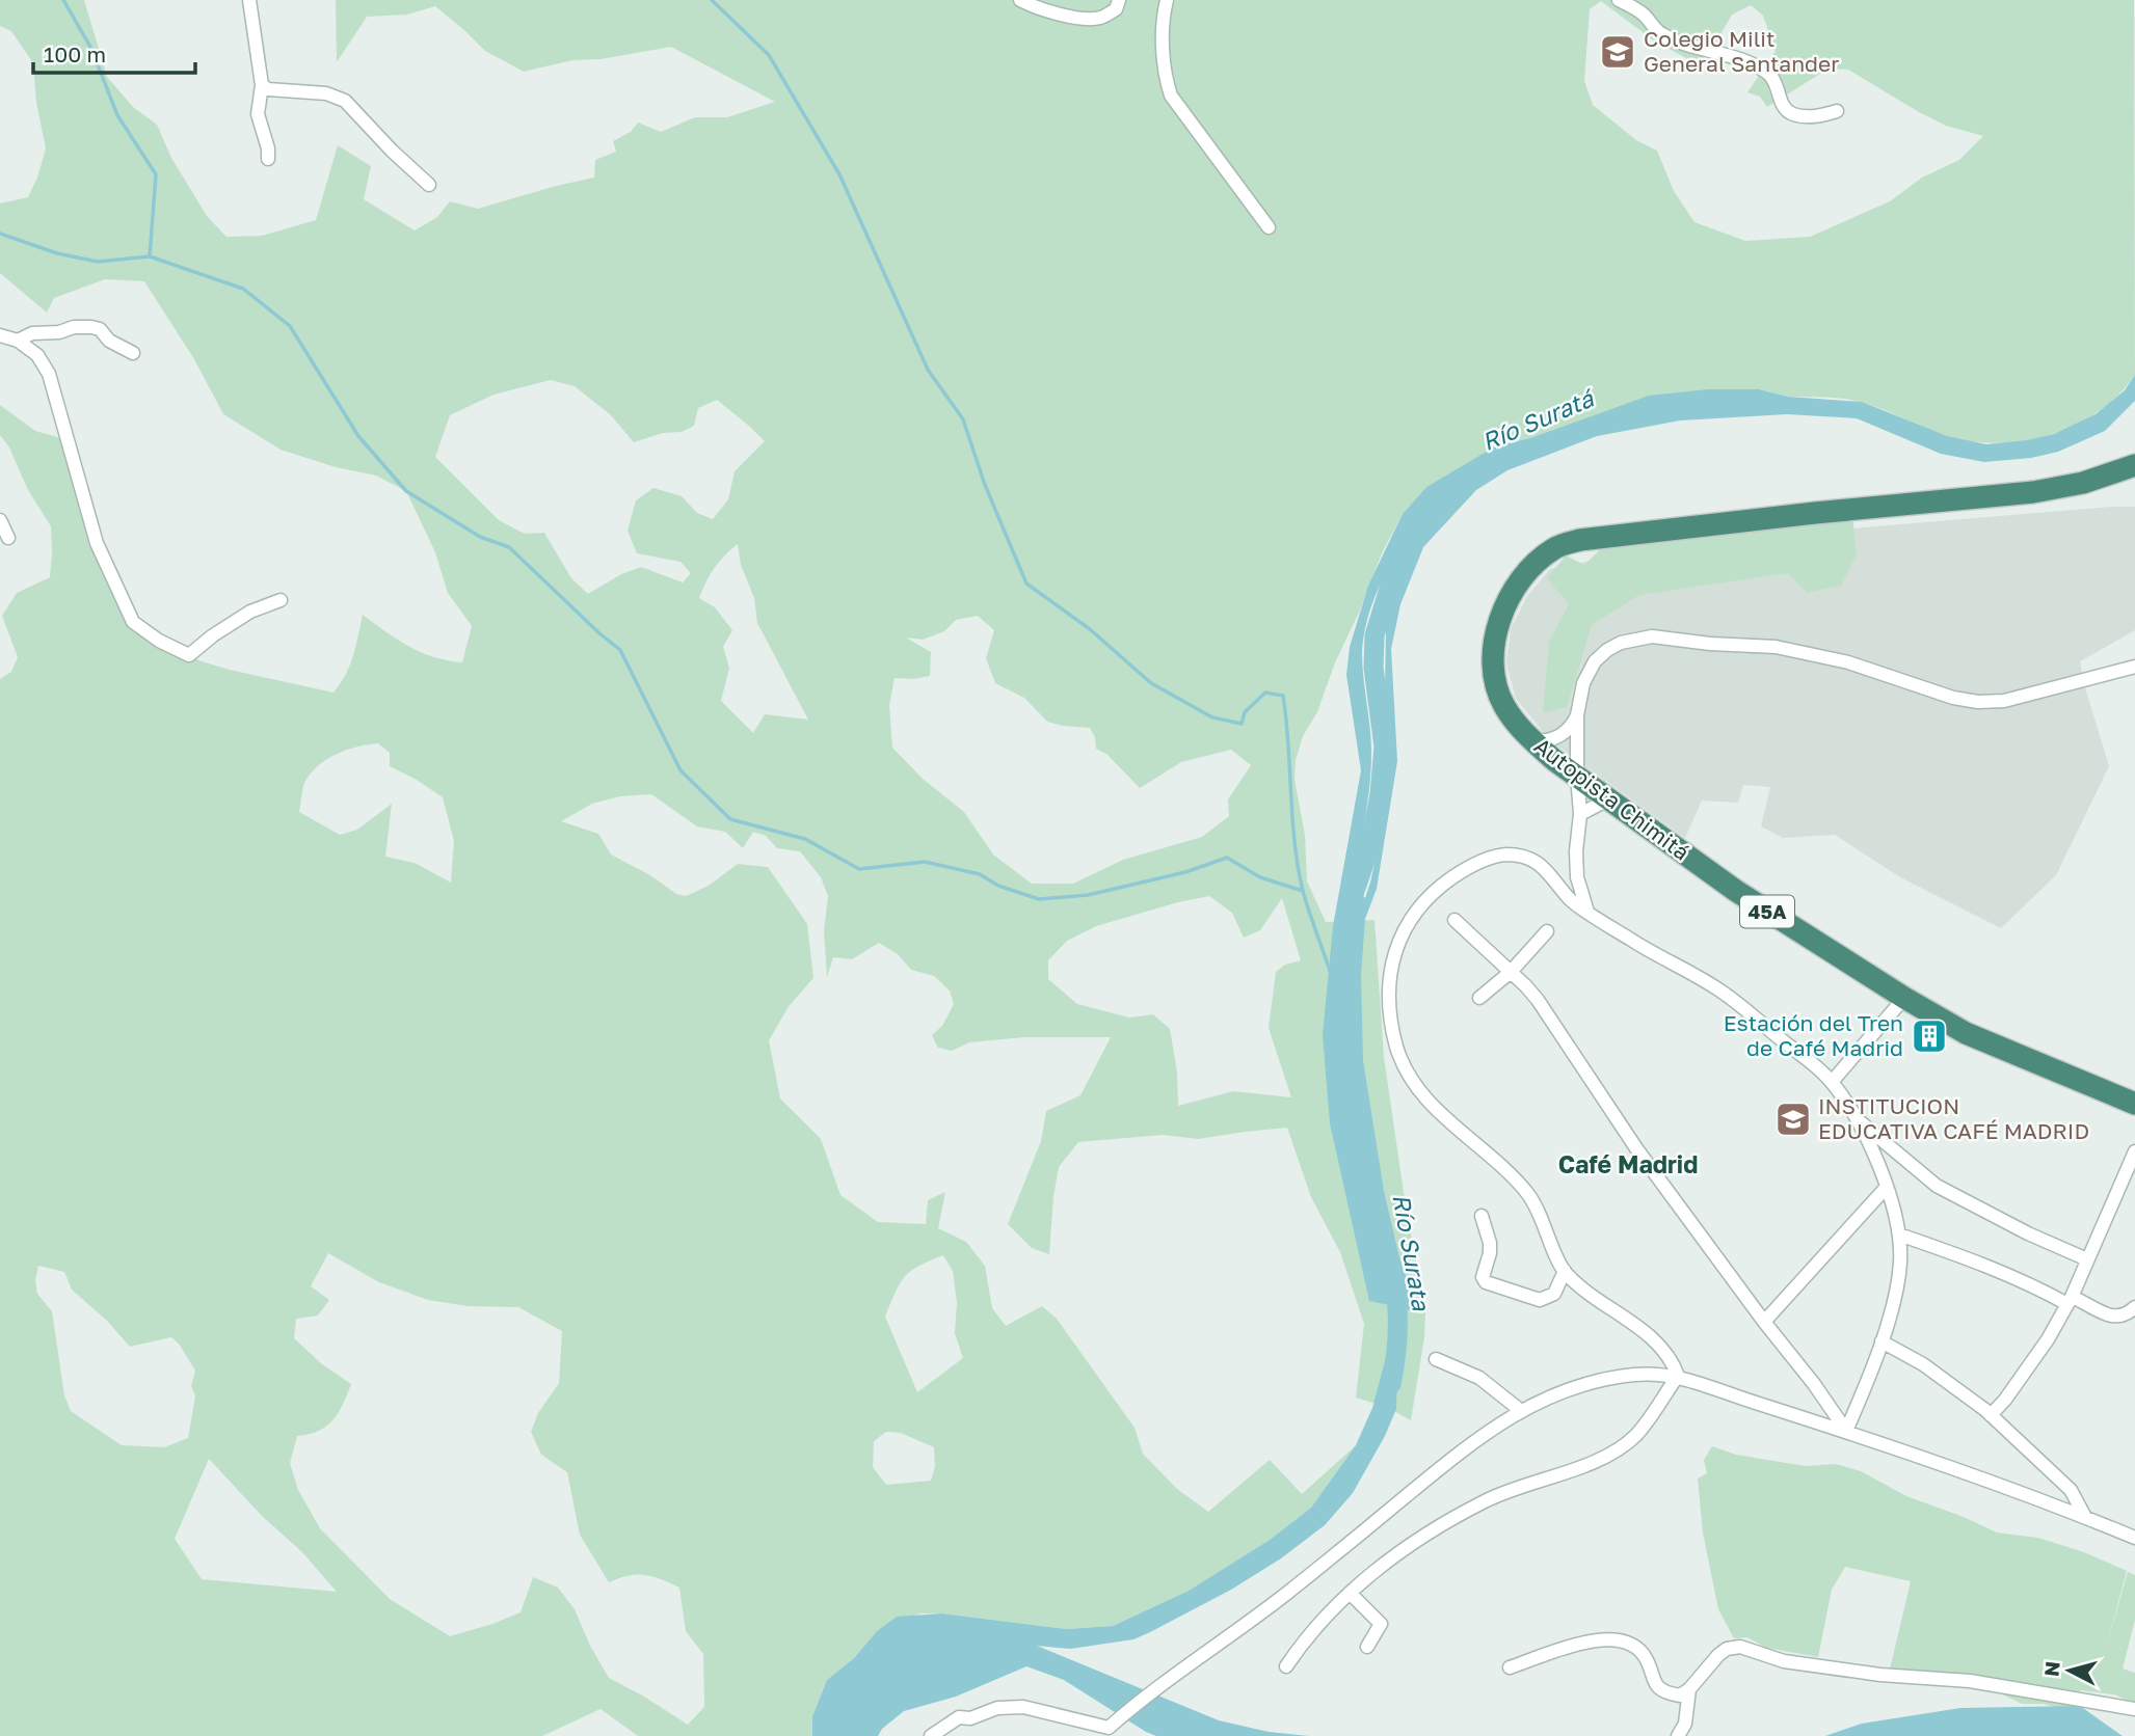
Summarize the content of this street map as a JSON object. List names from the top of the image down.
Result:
{
  "streets": {
    "highway": ["Autopista Chimitá", "45A"]
  },
  "districts": ["Café Madrid"],
  "water": ["Río Suratá", "Río Surata"],
  "places": {
    "school or university": ["Colegio Milit General Santander", "INSTITUCION EDUCATIVA CAFÉ MADRID"],
    "building": ["Estación del Tren de Café Madrid"]
  },
  "scale_bar": "100 m",
  "north": "left"
}
